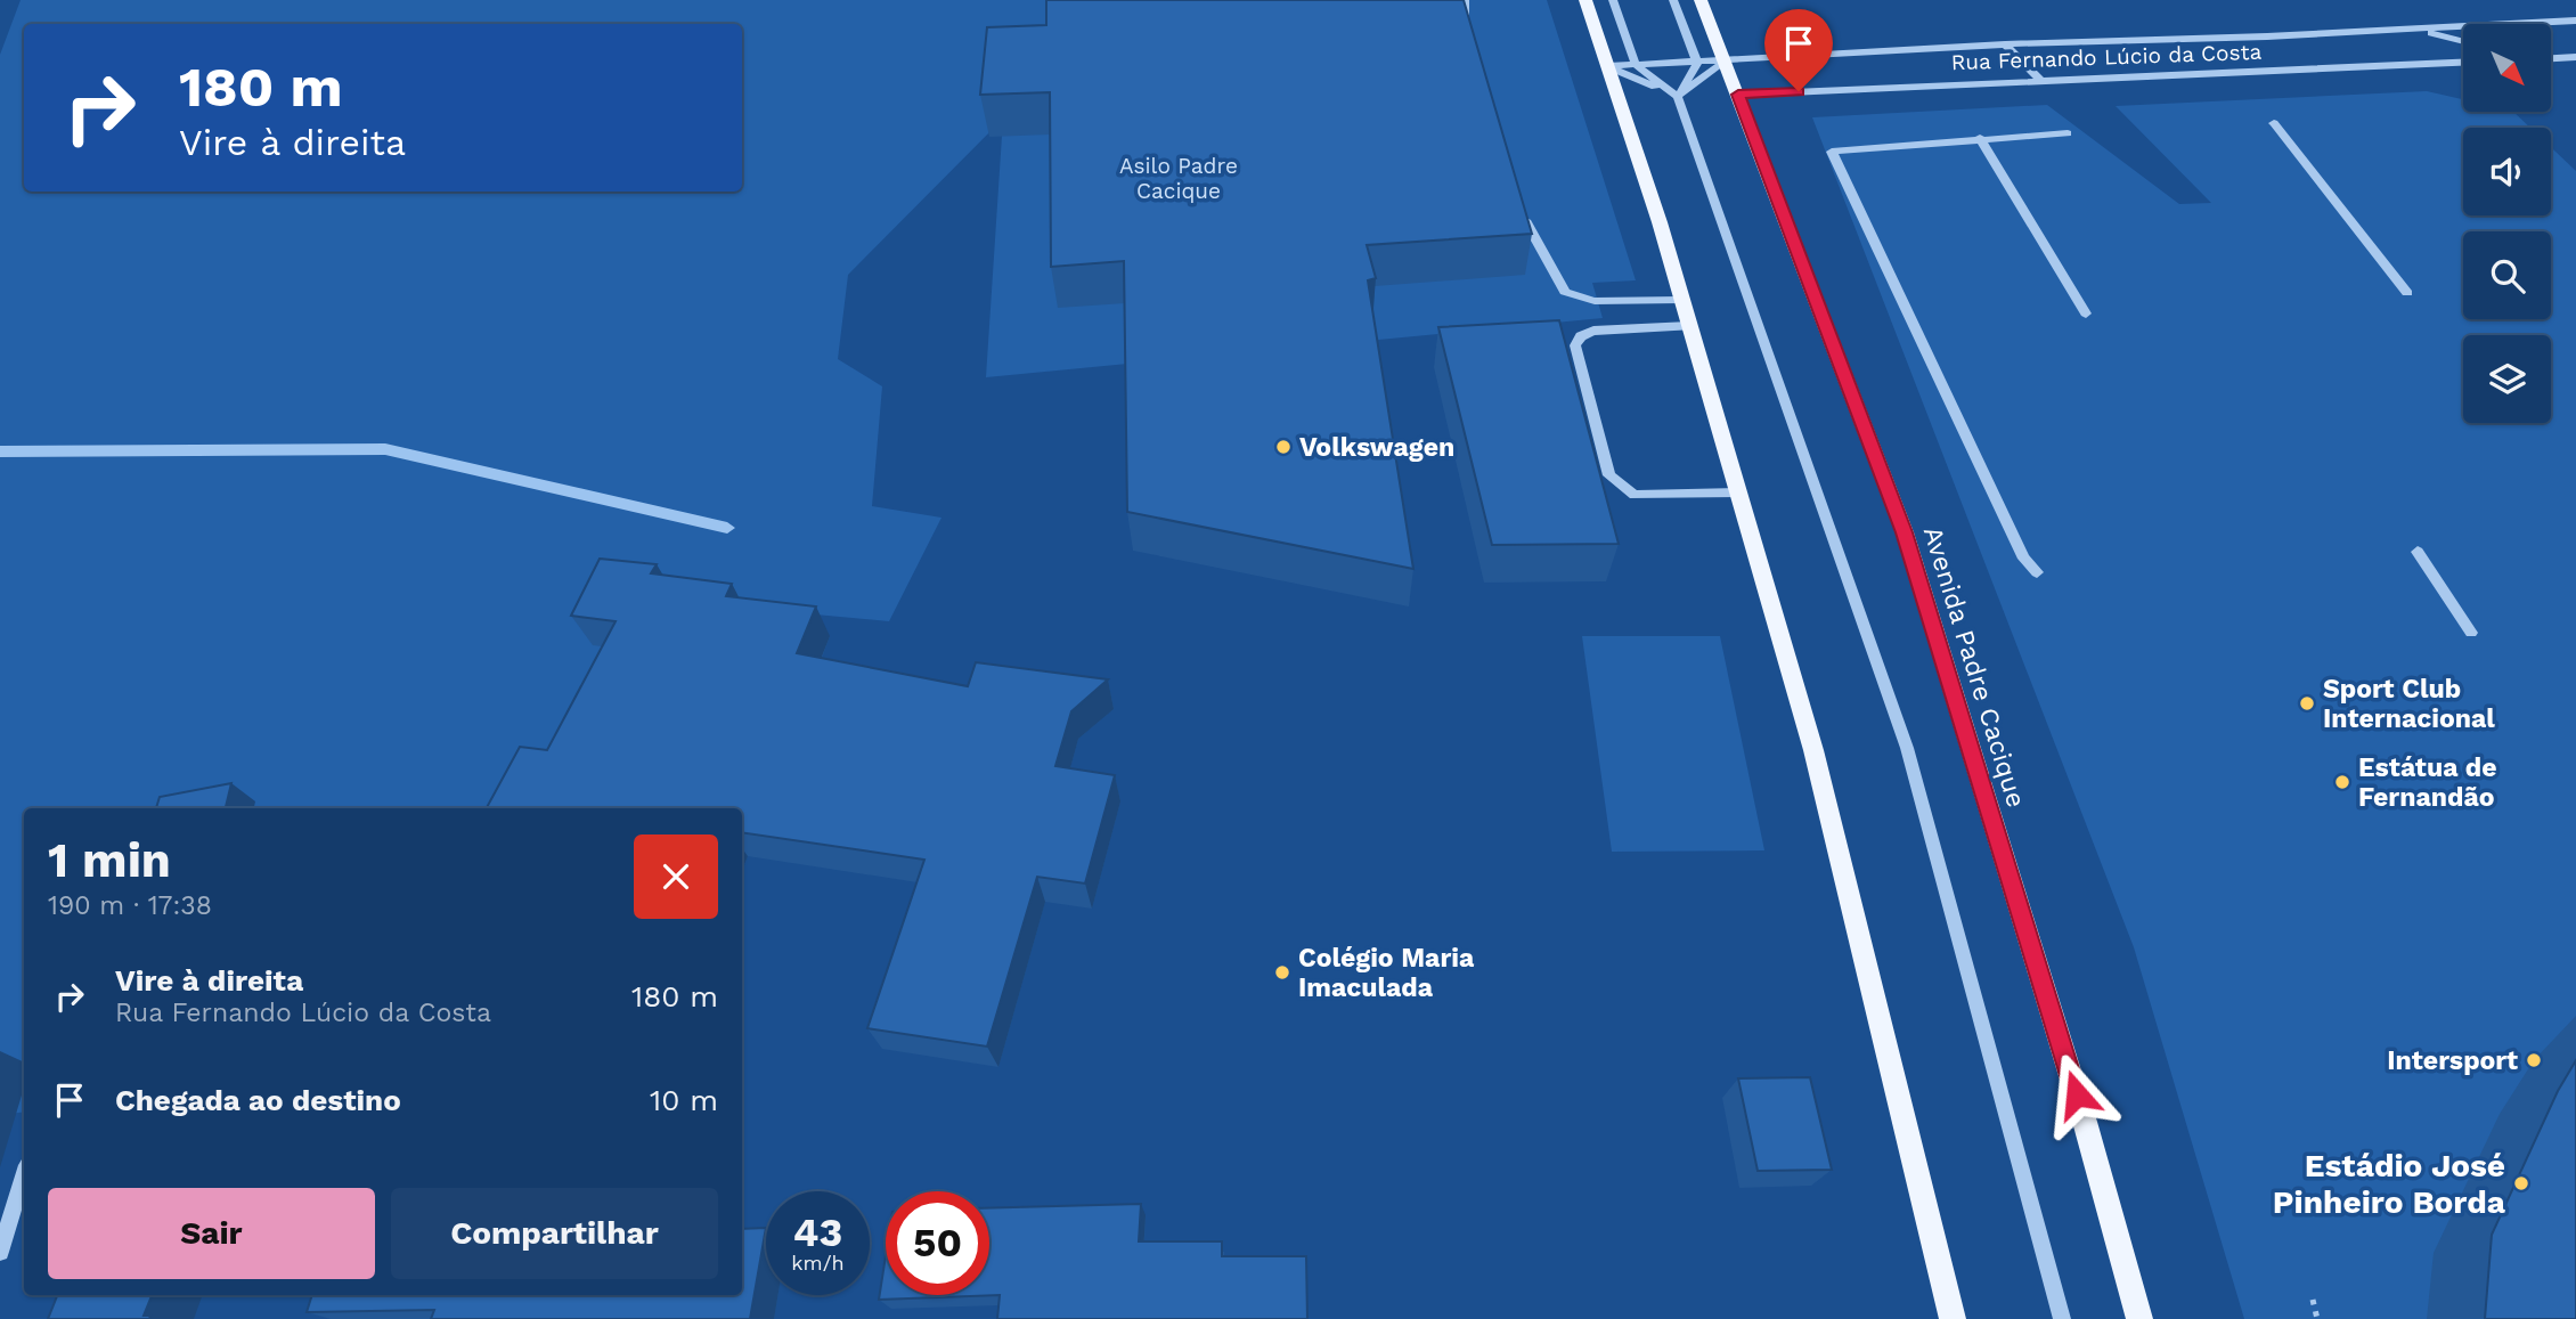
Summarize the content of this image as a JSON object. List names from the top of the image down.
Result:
{
  "streets": {
    "main road": ["Avenida Padre Cacique"],
    "street": ["Rua Fernando Lúcio da Costa"]
  },
  "crossings": [
    ["Rua Fernando Lúcio da Costa", "Avenida Padre Cacique"]
  ],
  "parks": ["Asilo Padre Cacique"],
  "places": [
    "Volkswagen",
    "Sport Club Internacional",
    "Estátua de Fernandão",
    "Colégio Maria Imaculada",
    "Intersport",
    "Estádio José Pinheiro Borda"
  ],
  "north": "bottom right",
  "page": {
    "turn": ["180 m", "Vire à direita"],
    "heading": ["1 min", "190 m · 17:38"],
    "list": [
      {
        "name": "Vire à direita",
        "note": "Rua Fernando Lúcio da Costa",
        "value": "180 m"
      },
      {
        "name": "Chegada ao destino",
        "value": "10 m"
      }
    ],
    "buttons": ["Sair", "Compartilhar"],
    "speed": "43 km/h",
    "limit": "50"
  }
}
